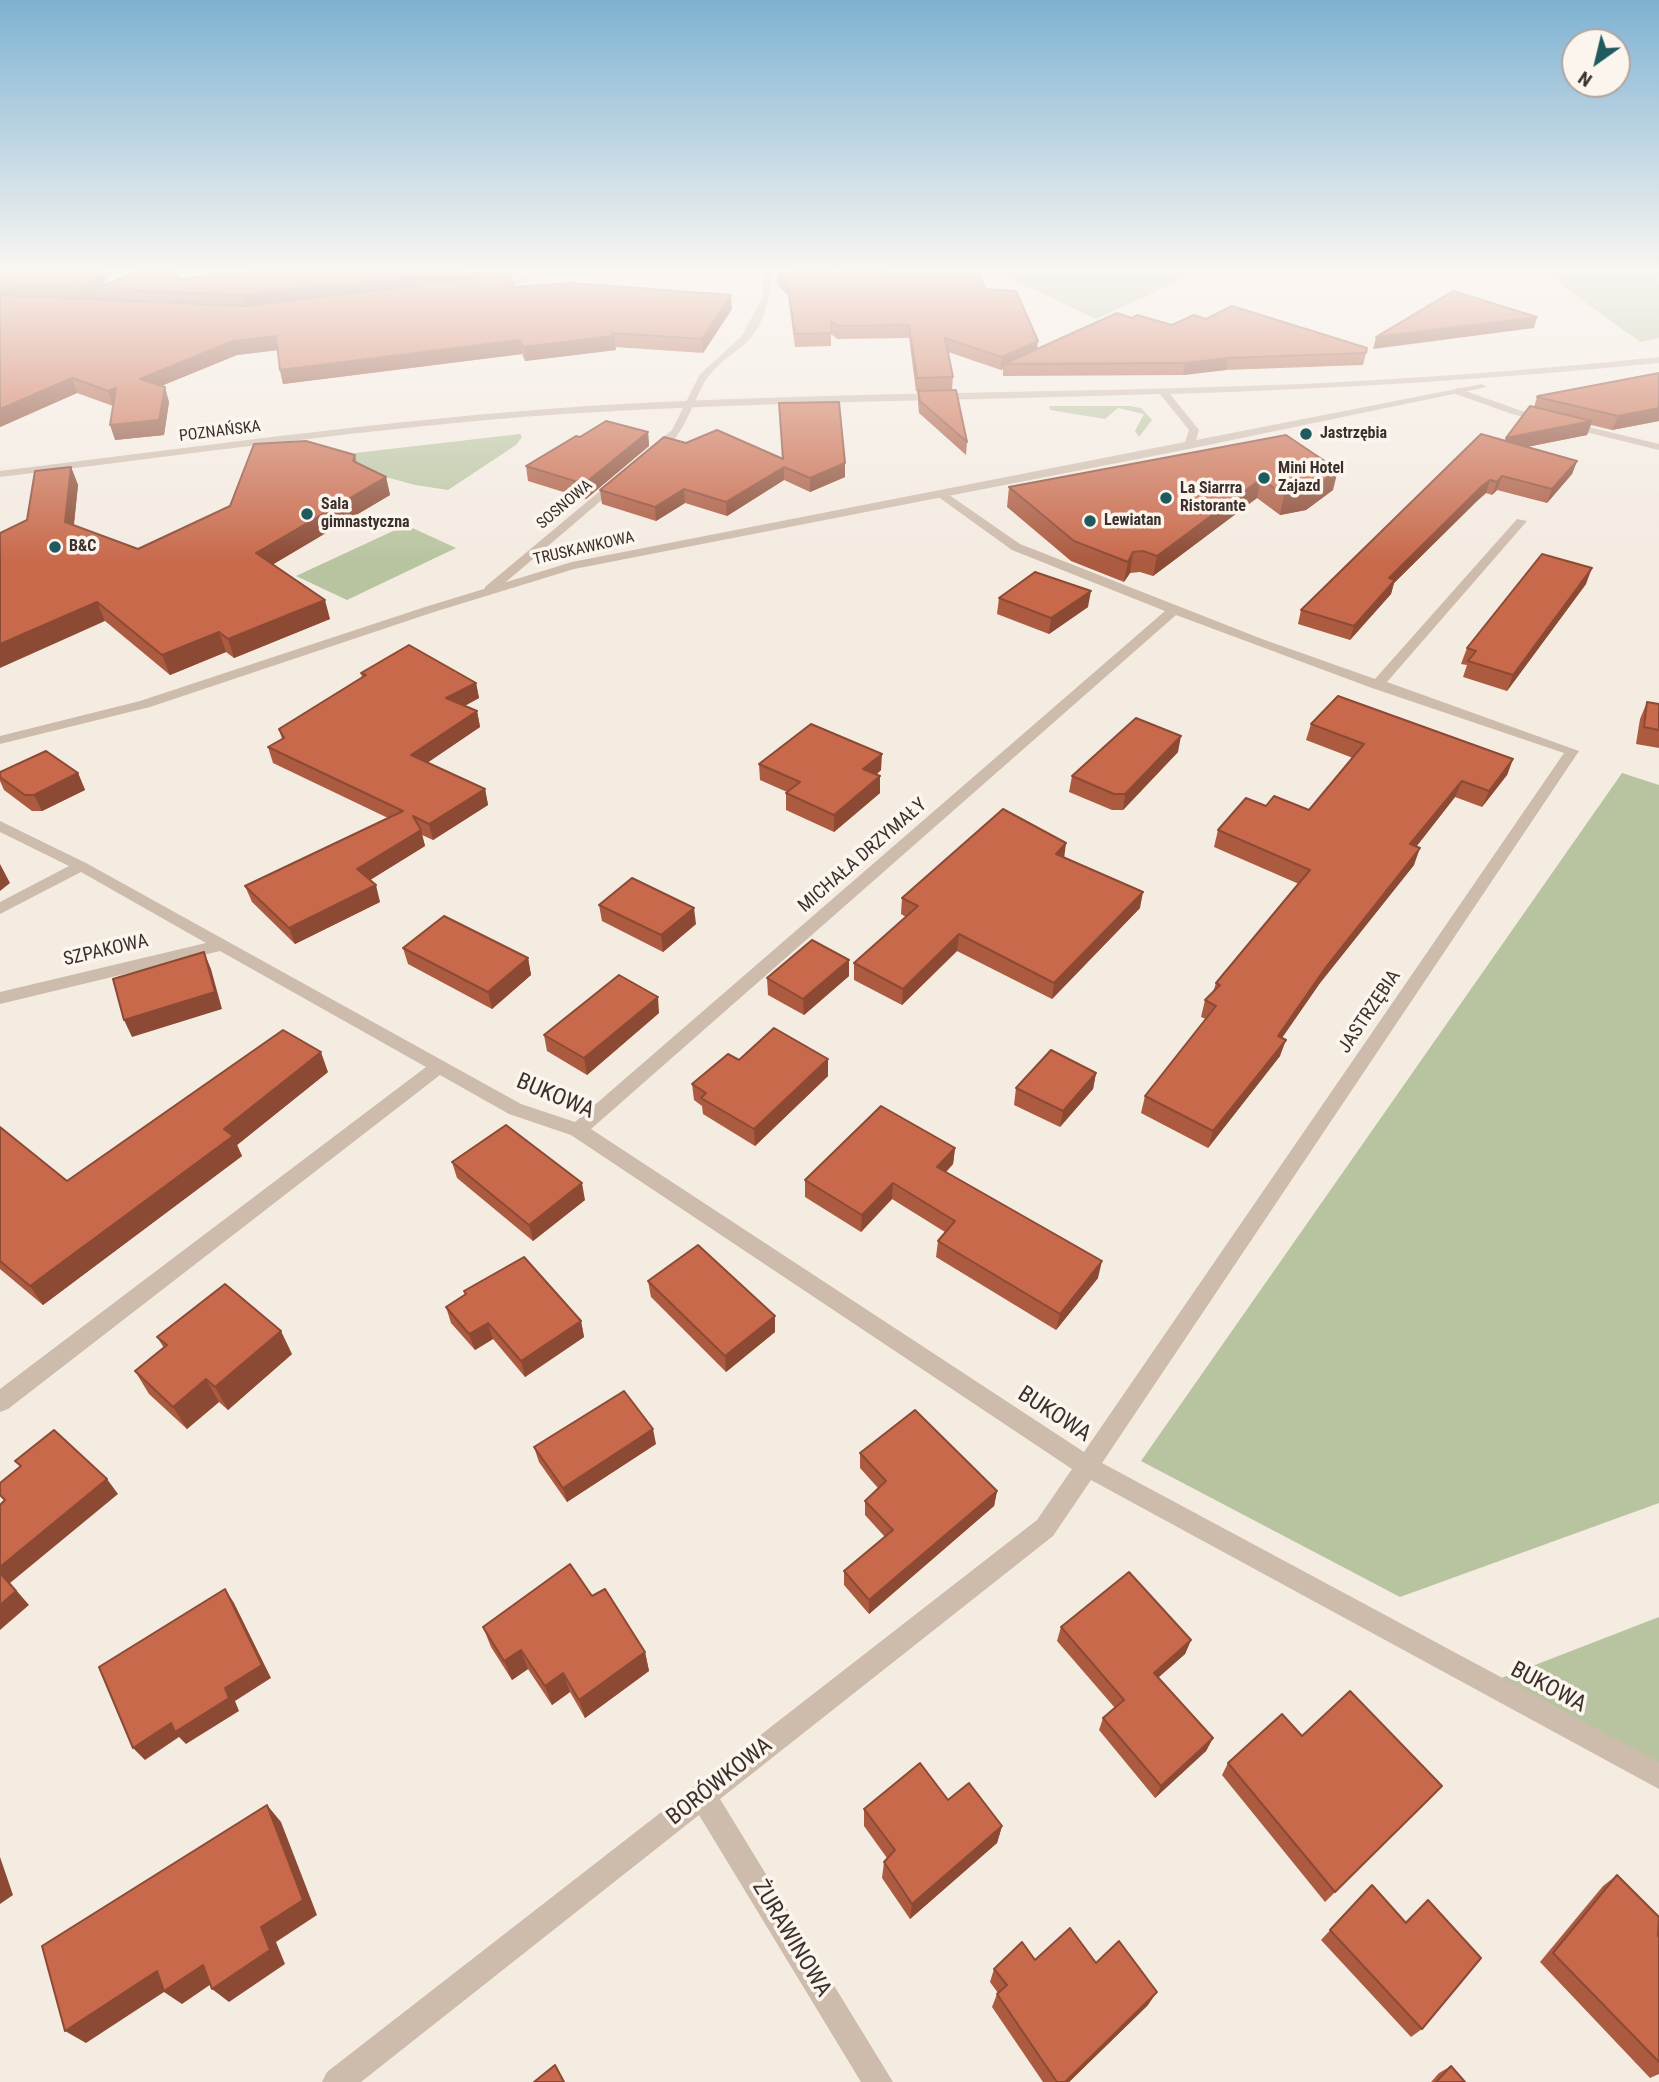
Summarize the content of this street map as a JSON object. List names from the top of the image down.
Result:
{
  "streets": {
    "street": [
      "POZNAŃSKA",
      "SOSNOWA",
      "TRUSKAWKOWA",
      "MICHAŁA DRZYMAŁY",
      "SZPAKOWA",
      "JASTRZĘBIA",
      "BUKOWA",
      "BORÓWKOWA",
      "ŻURAWINOWA"
    ]
  },
  "crossings": [
    ["POZNAŃSKA", "TRUSKAWKOWA"],
    ["SOSNOWA", "TRUSKAWKOWA"],
    ["TRUSKAWKOWA", "JASTRZĘBIA"],
    ["MICHAŁA DRZYMAŁY", "JASTRZĘBIA"],
    ["MICHAŁA DRZYMAŁY", "BUKOWA"],
    ["SZPAKOWA", "BUKOWA"],
    ["JASTRZĘBIA", "BUKOWA"],
    ["JASTRZĘBIA", "BORÓWKOWA"],
    ["BUKOWA", "BORÓWKOWA"],
    ["BORÓWKOWA", "ŻURAWINOWA"]
  ],
  "places": [
    "Jastrzębia",
    "Mini Hotel Zajazd",
    "La Siarrra Ristorante",
    "Sala gimnastyczna",
    "Lewiatan",
    "B&C"
  ],
  "north": "bottom left"
}
